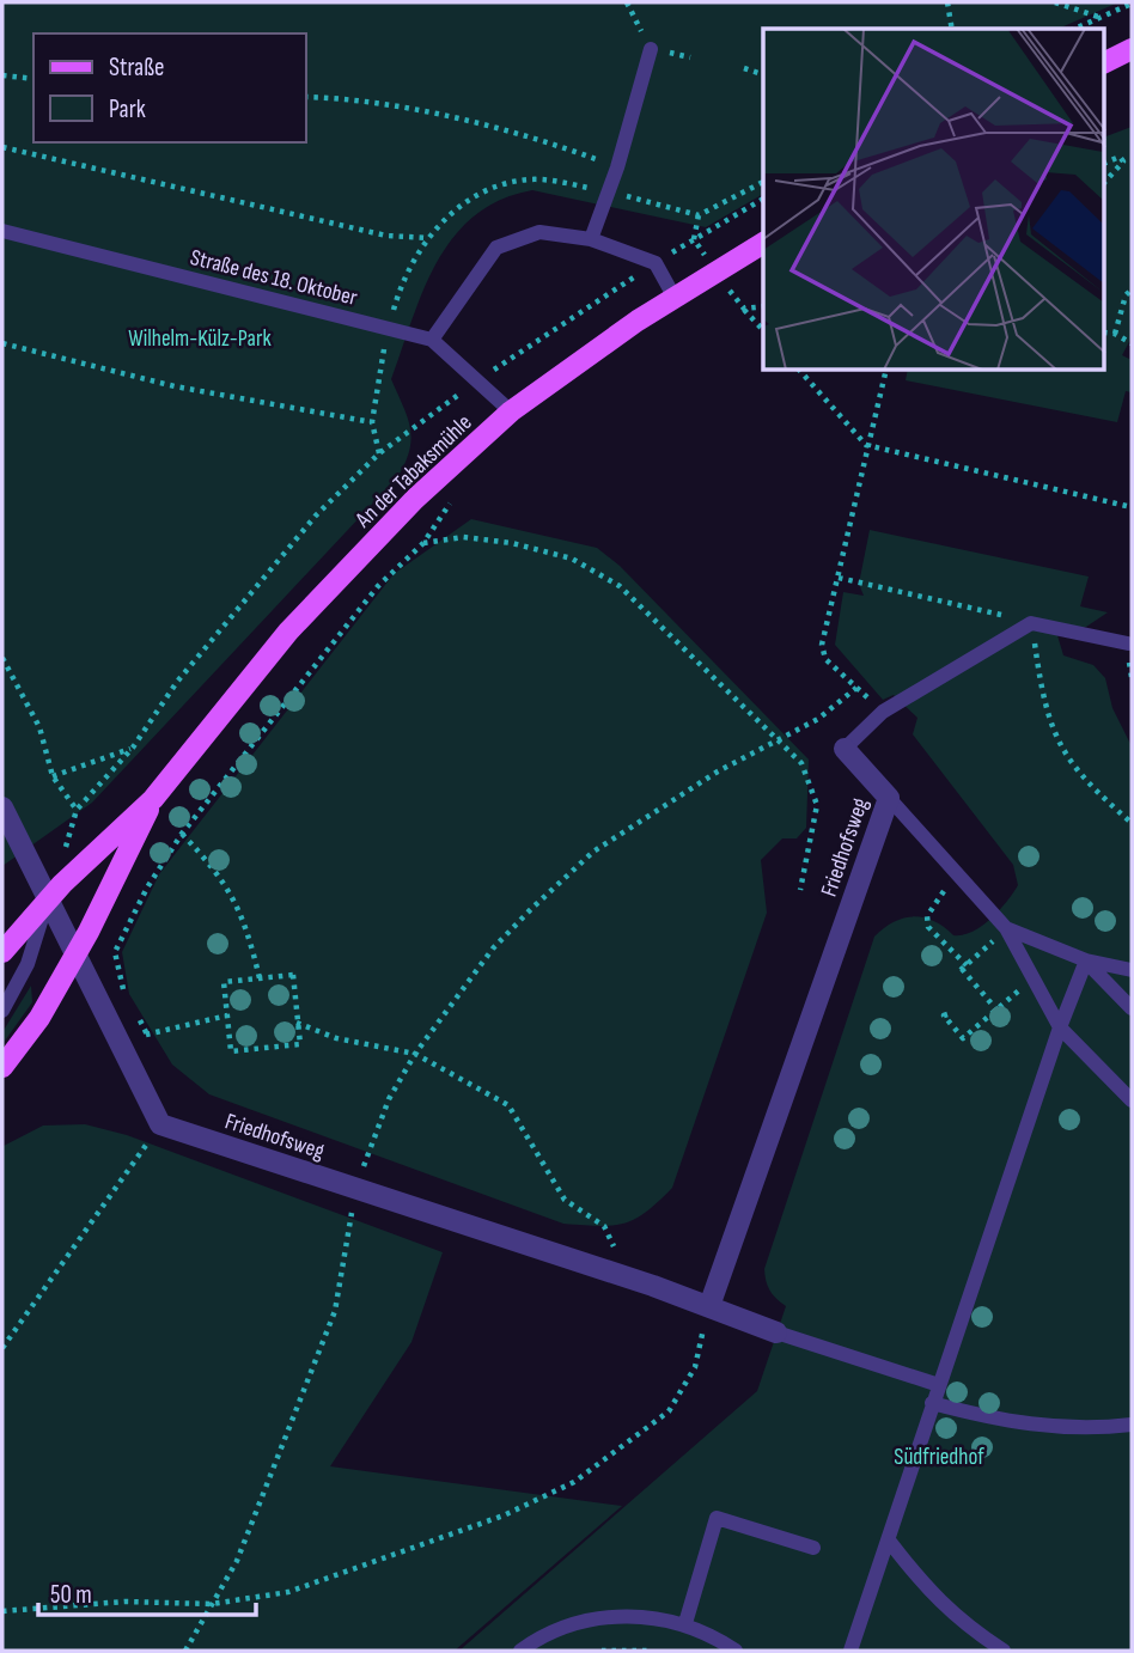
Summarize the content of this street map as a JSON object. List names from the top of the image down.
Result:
{
  "streets": {
    "main road": ["An der Tabaksmühle"],
    "street": ["Friedhofsweg"],
    "lane": ["Straße des 18. Oktober"]
  },
  "crossings": [
    ["Straße des 18. Oktober", "An der Tabaksmühle"]
  ],
  "parks": ["Wilhelm-Külz-Park", "Südfriedhof"],
  "legend": ["Straße", "Park"],
  "scale_bar": "50 m"
}
